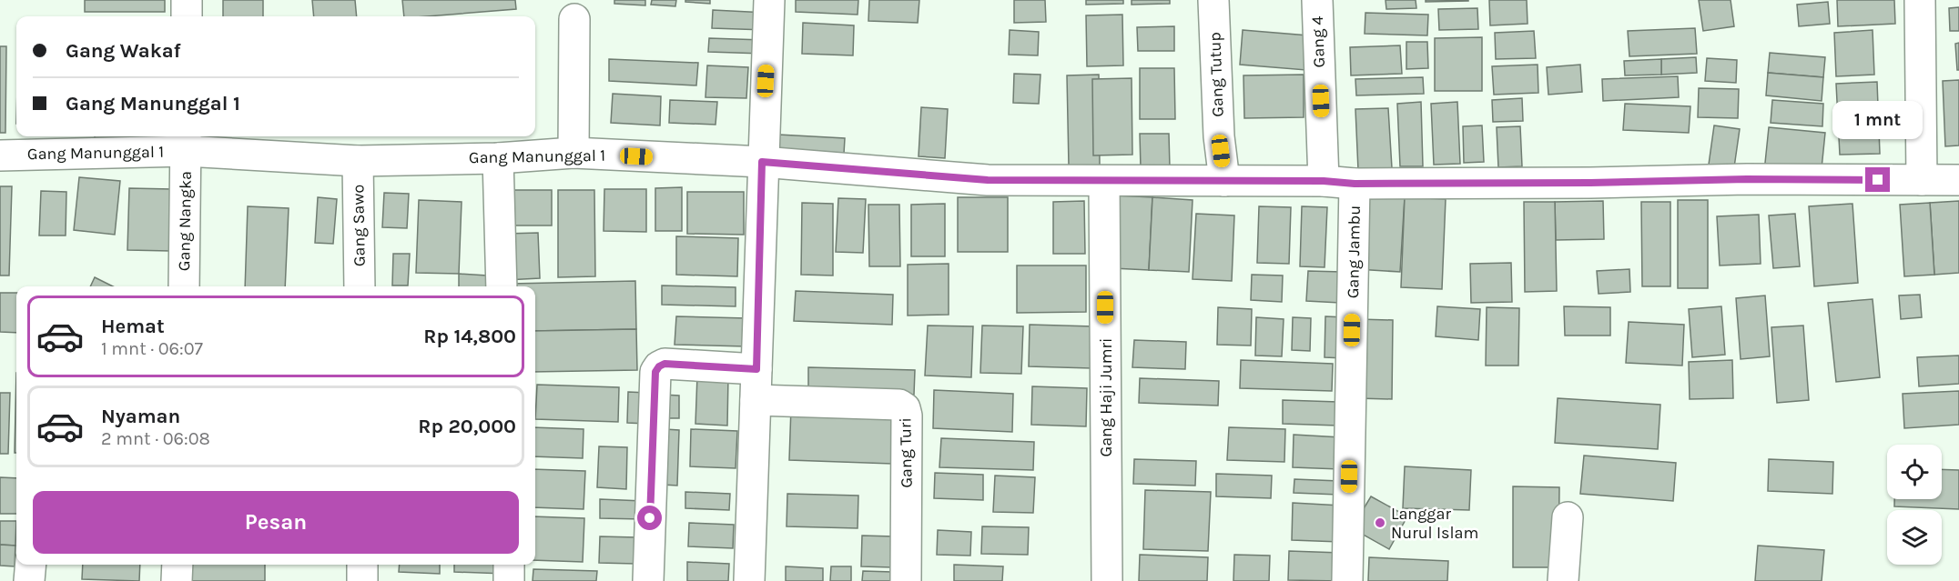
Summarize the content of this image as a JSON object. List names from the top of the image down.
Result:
{
  "streets": {
    "street": [
      "Gang 4",
      "Gang Tutup",
      "Gang Manunggal 1",
      "Gang Nangka",
      "Gang Sawo",
      "Gang Jambu",
      "Gang Haji Jumri",
      "Gang Turi"
    ]
  },
  "crossings": [
    ["Gang 4", "Gang Manunggal 1"],
    ["Gang Tutup", "Gang Manunggal 1"],
    ["Gang Manunggal 1", "Gang Nangka"],
    ["Gang Manunggal 1", "Gang Sawo"],
    ["Gang Manunggal 1", "Gang Jambu"],
    ["Gang Manunggal 1", "Gang Haji Jumri"]
  ],
  "places": ["Langgar Nurul Islam"],
  "page": {
    "banner": ["Gang Wakaf", "Gang Manunggal 1"],
    "bubble": "1 mnt",
    "list": [
      {
        "name": "Hemat",
        "note": "1 mnt · 06:07",
        "value": "Rp 14,800"
      },
      {
        "name": "Nyaman",
        "note": "2 mnt · 06:08",
        "value": "Rp 20,000"
      }
    ],
    "buttons": "Pesan"
  }
}
